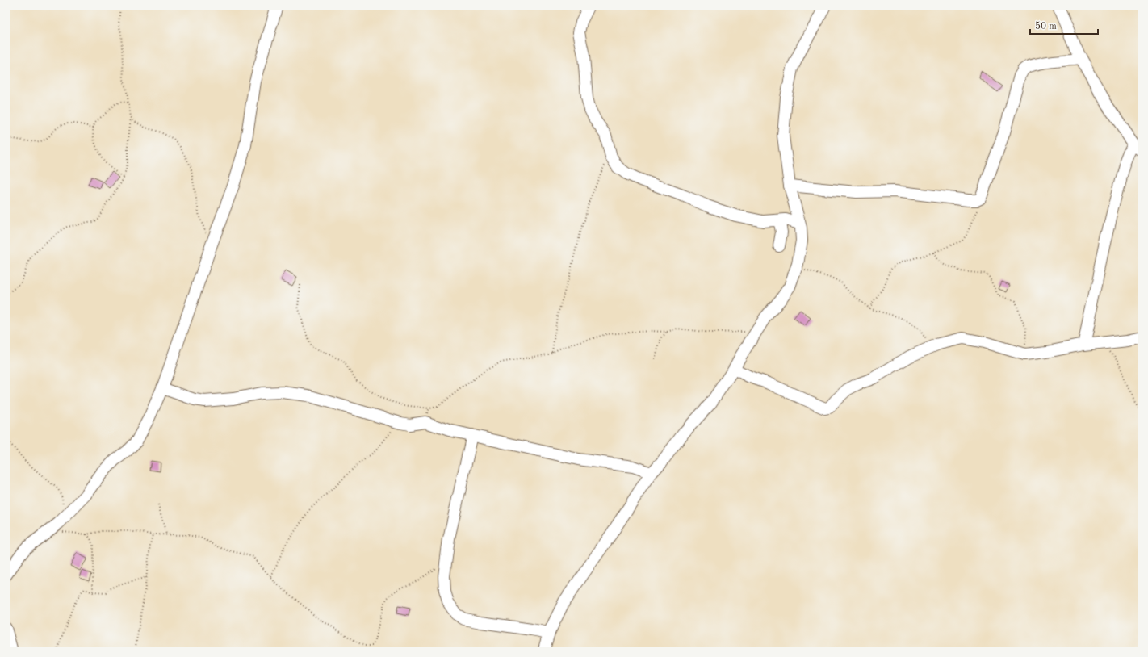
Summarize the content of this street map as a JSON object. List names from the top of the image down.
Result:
{
  "scale_bar": "50 m"
}
